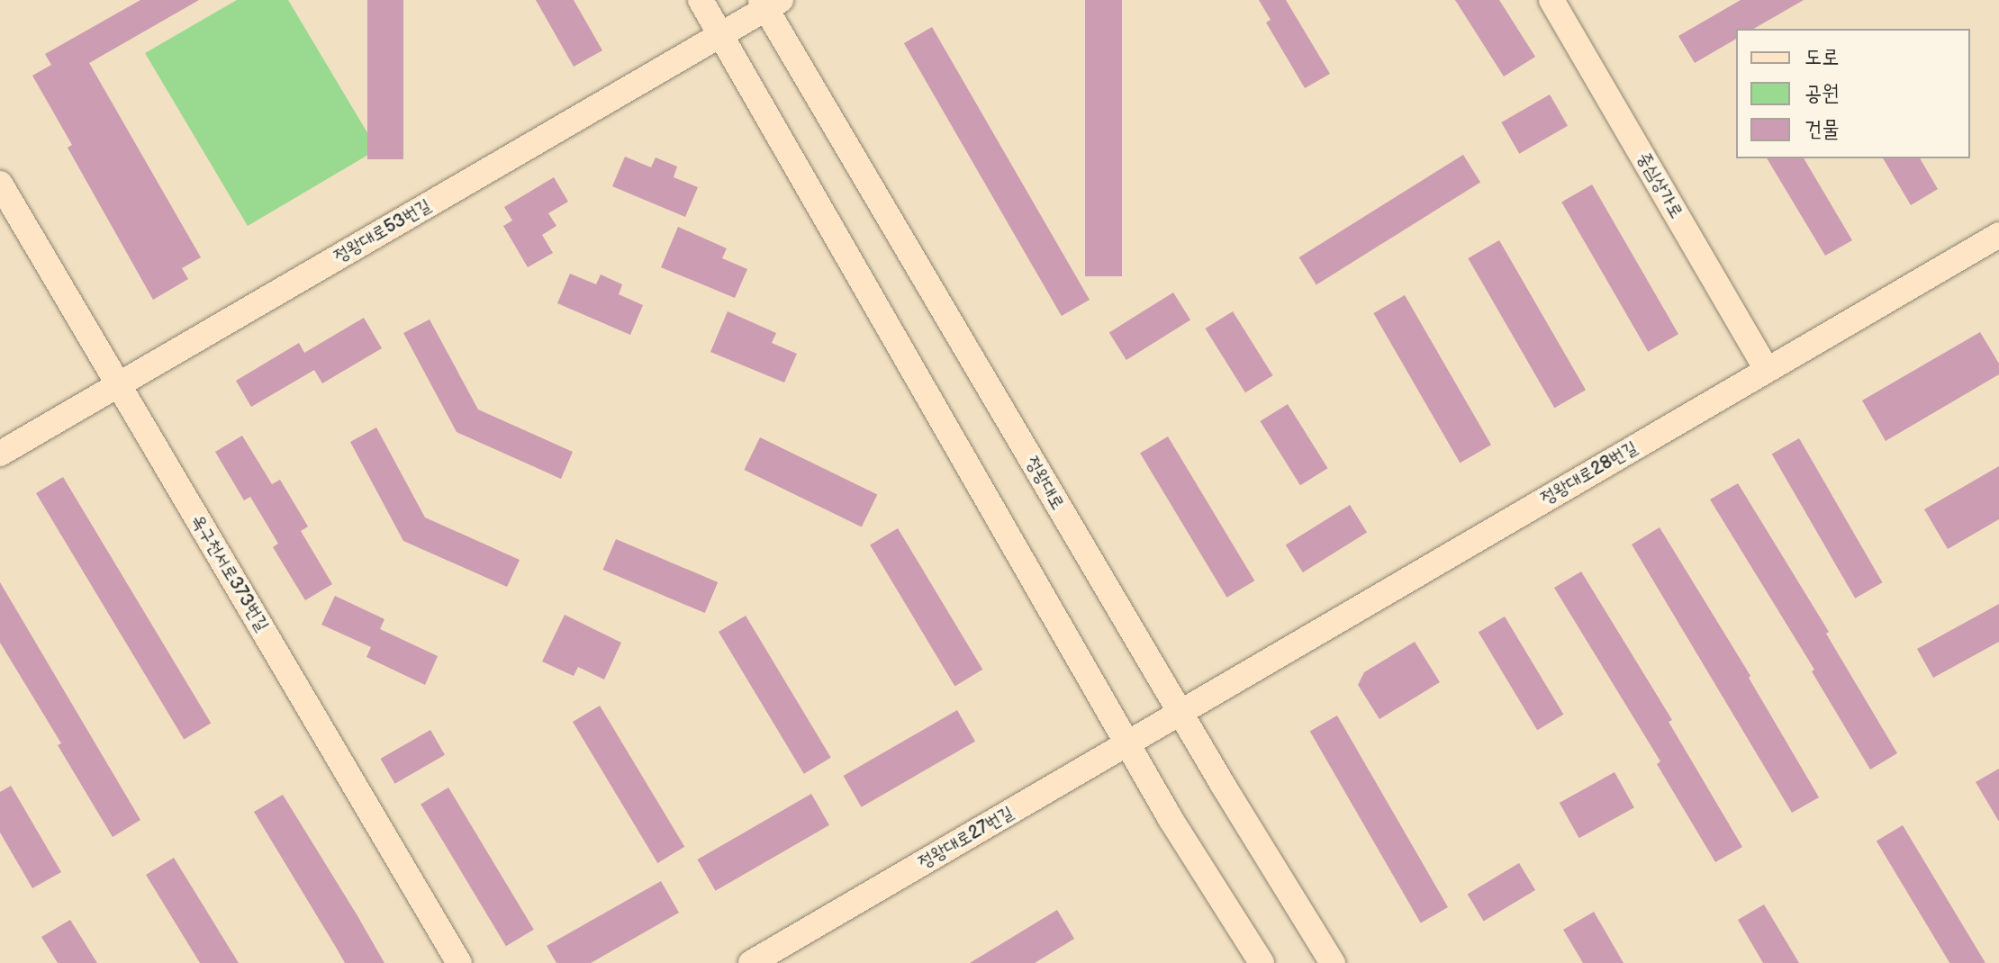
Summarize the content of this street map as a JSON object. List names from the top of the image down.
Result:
{
  "streets": {
    "street": [
      "중심상가로",
      "정왕대로53번길",
      "정왕대로28번길",
      "정왕대로",
      "옥구천서로373번길",
      "정왕대로27번길"
    ]
  },
  "crossings": [
    ["중심상가로", "정왕대로28번길"],
    ["정왕대로53번길", "정왕대로"],
    ["정왕대로53번길", "옥구천서로373번길"],
    ["정왕대로28번길", "정왕대로"],
    ["정왕대로28번길", "정왕대로27번길"],
    ["정왕대로", "정왕대로27번길"]
  ],
  "legend": ["도로", "공원", "건물"]
}
